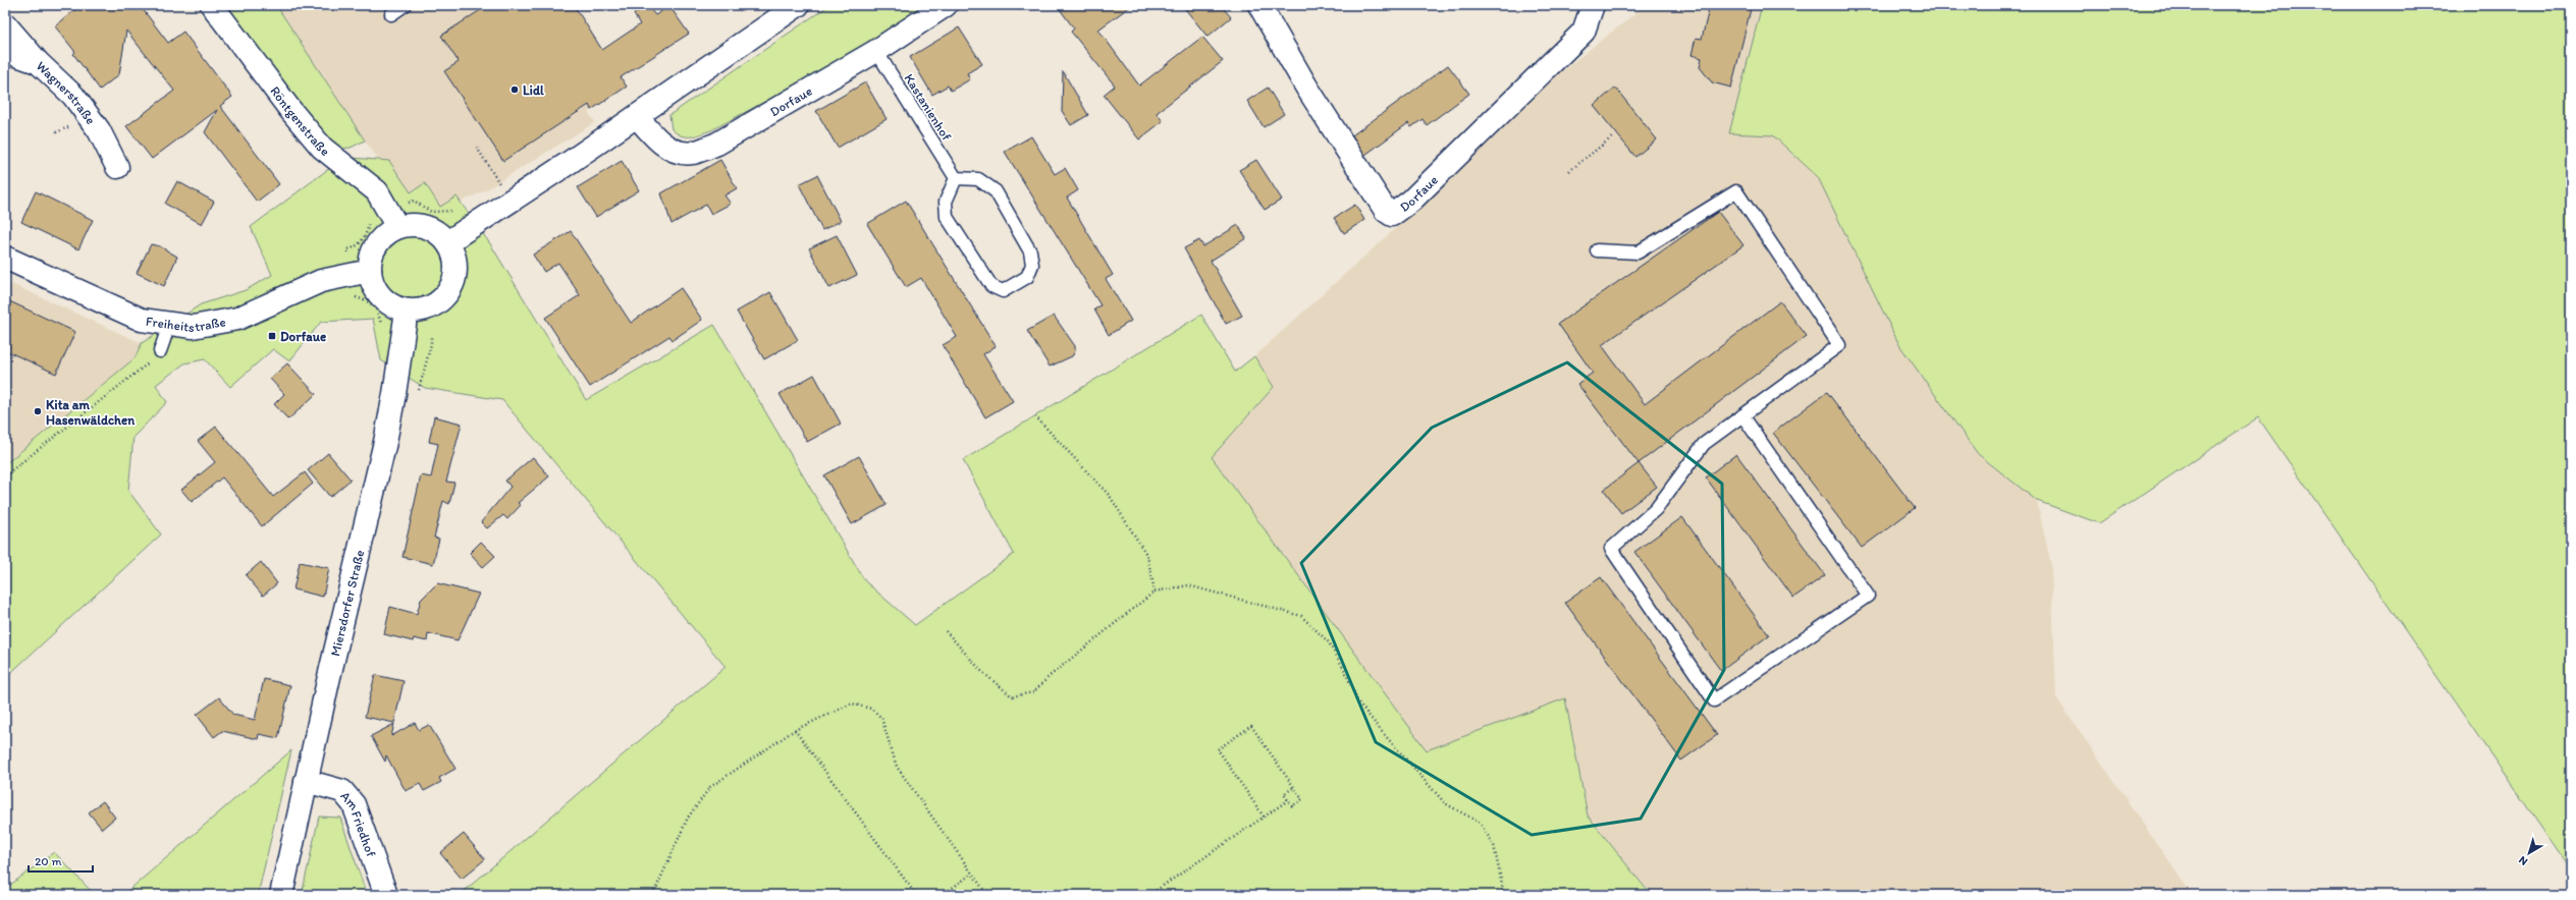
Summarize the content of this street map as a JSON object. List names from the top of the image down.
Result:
{
  "streets": {
    "street": [
      "Wagnerstraße",
      "Dorfaue",
      "Röntgenstraße",
      "Freiheitstraße",
      "Miersdorfer Straße",
      "Am Friedhof"
    ],
    "lane": ["Kastanienhof"]
  },
  "crossings": [
    ["Dorfaue", "Kastanienhof"],
    ["Röntgenstraße", "Freiheitstraße"],
    ["Röntgenstraße", "Miersdorfer Straße"],
    ["Freiheitstraße", "Miersdorfer Straße"],
    ["Miersdorfer Straße", "Am Friedhof"]
  ],
  "places": {
    "other": ["Lidl", "Kita am Hasenwäldchen"],
    "transit": ["Dorfaue"]
  },
  "scale_bar": "20 m",
  "north": "bottom left"
}
